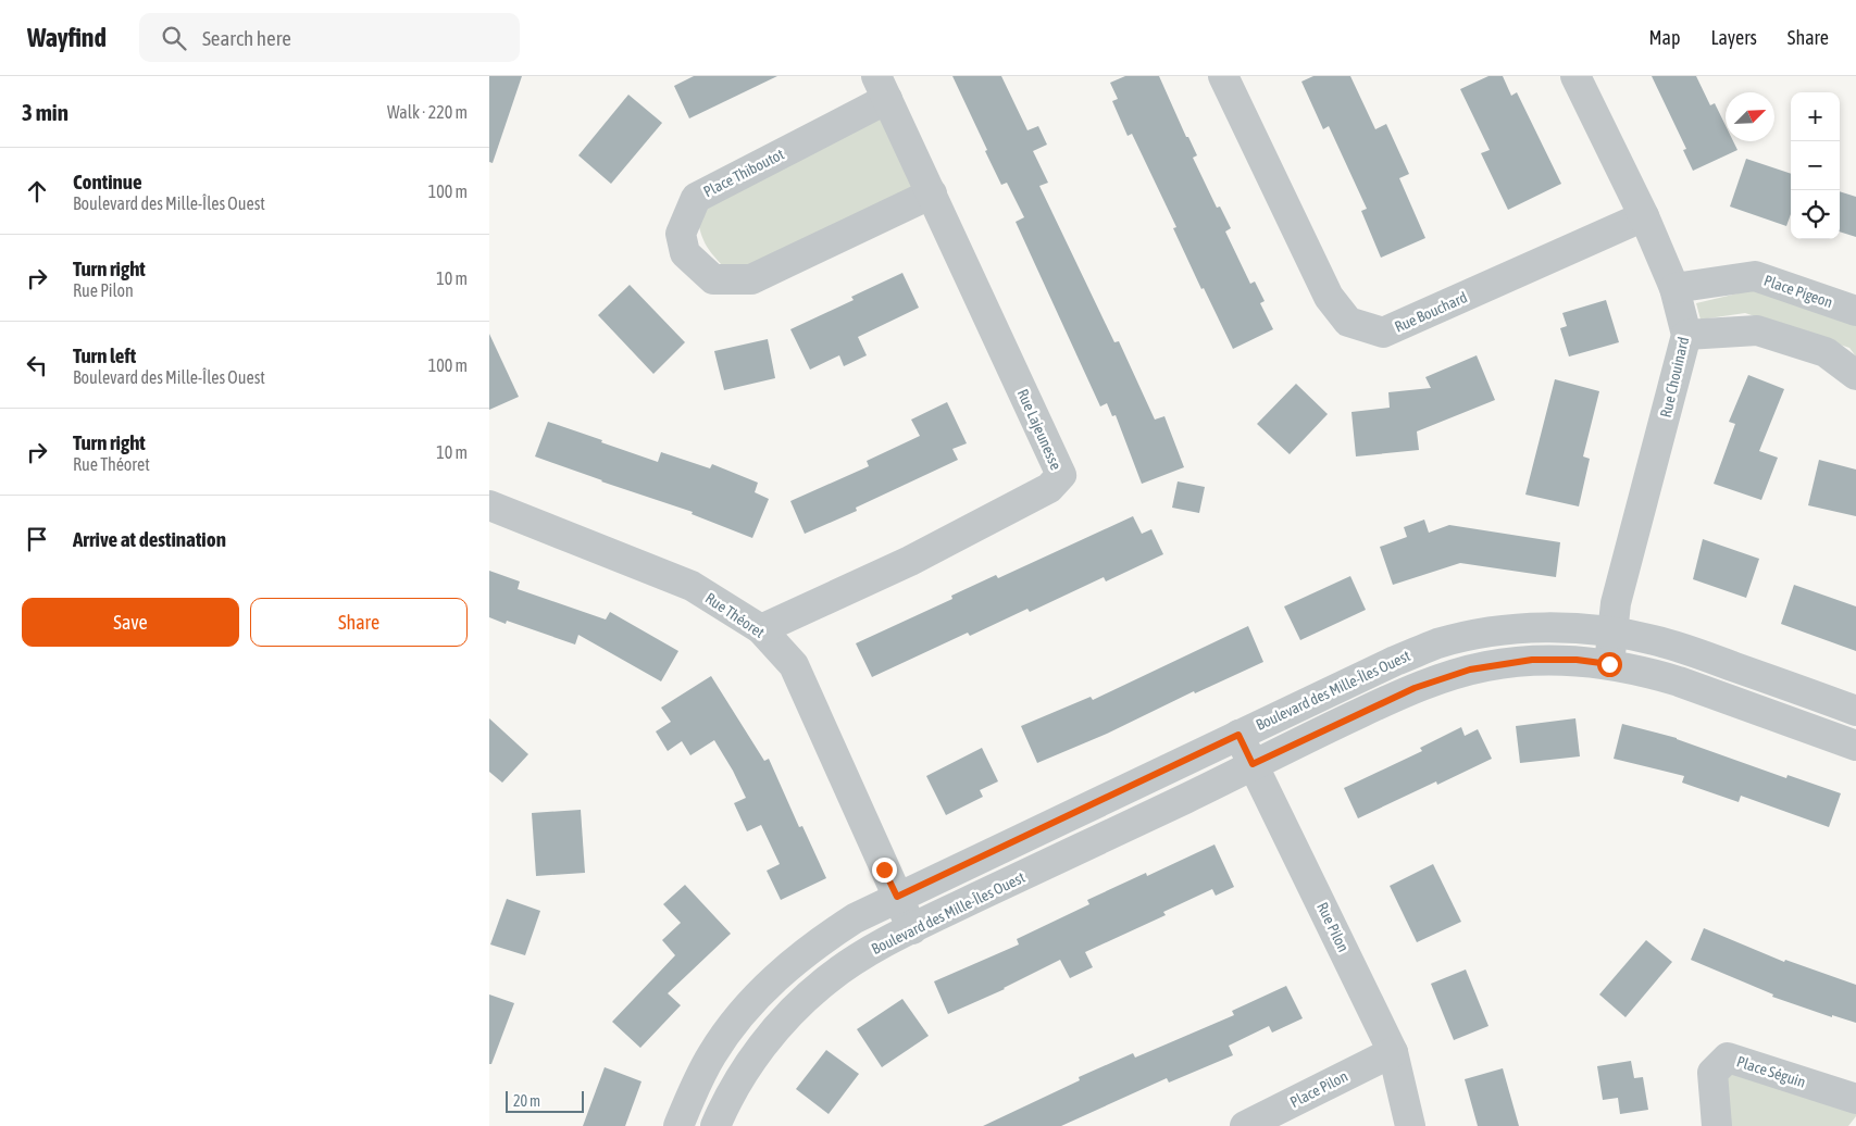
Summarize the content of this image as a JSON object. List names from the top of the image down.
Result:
{
  "streets": {
    "street": [
      "Place Thiboutot",
      "Place Pigeon",
      "Rue Bouchard",
      "Rue Chouinard",
      "Rue Lajeunesse",
      "Rue Théoret",
      "Boulevard des Mille-Îles Ouest",
      "Rue Pilon",
      "Place Séguin",
      "Place Pilon"
    ]
  },
  "crossings": [
    ["Place Thiboutot", "Rue Lajeunesse"],
    ["Place Pigeon", "Rue Chouinard"],
    ["Rue Bouchard", "Rue Chouinard"],
    ["Rue Chouinard", "Boulevard des Mille-Îles Ouest"],
    ["Rue Lajeunesse", "Rue Théoret"],
    ["Rue Théoret", "Boulevard des Mille-Îles Ouest"],
    ["Boulevard des Mille-Îles Ouest", "Rue Pilon"],
    ["Rue Pilon", "Place Pilon"]
  ],
  "scale_bar": "20 m",
  "north": "top right",
  "page": {
    "header": "Wayfind",
    "search": "Search here",
    "nav": ["Map", "Layers", "Share"],
    "heading": ["3 min", "Walk · 220 m"],
    "map_buttons": ["+", "−"],
    "list": [
      ["Continue", "Boulevard des Mille-Îles Ouest", "100 m"],
      ["Turn right", "Rue Pilon", "10 m"],
      ["Turn left", "Boulevard des Mille-Îles Ouest", "100 m"],
      ["Turn right", "Rue Théoret", "10 m"],
      "Arrive at destination"
    ],
    "buttons": ["Save", "Share"],
    "scale": "20 m"
  }
}
